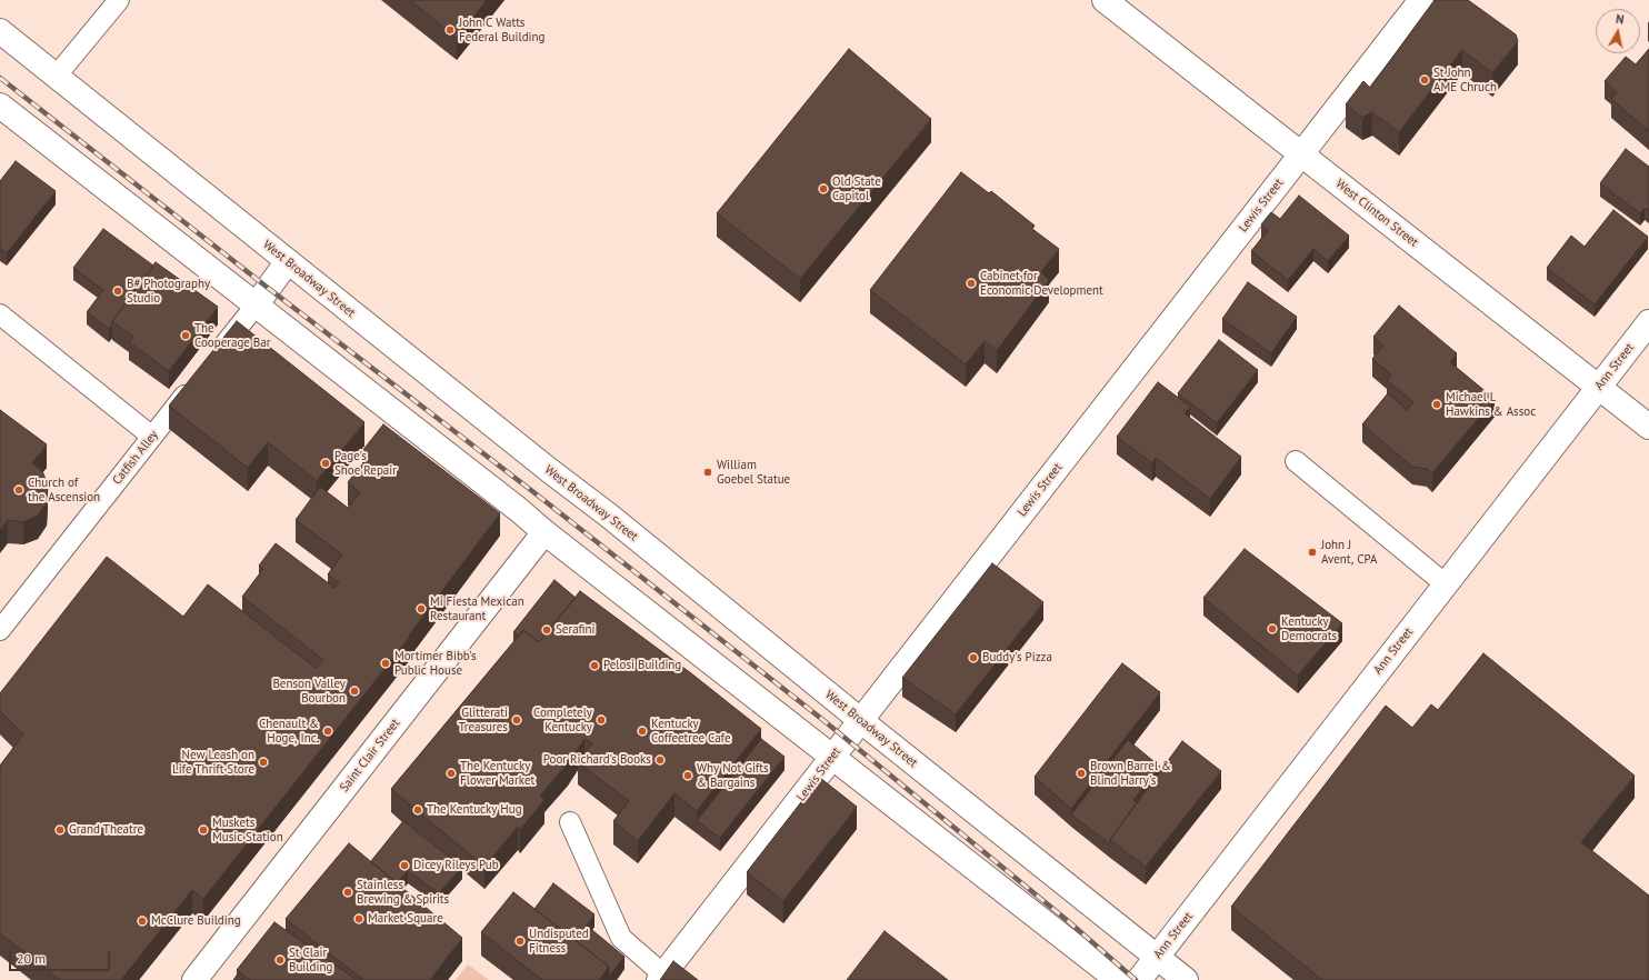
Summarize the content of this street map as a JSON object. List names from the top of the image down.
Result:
{
  "streets": {
    "street": [
      "Lewis Street",
      "West Clinton Street",
      "West Broadway Street",
      "Ann Street",
      "Saint Clair Street"
    ],
    "lane": ["Catfish Alley"]
  },
  "crossings": [
    ["Lewis Street", "West Clinton Street"],
    ["Lewis Street", "West Broadway Street"],
    ["West Clinton Street", "Ann Street"],
    ["West Broadway Street", "Ann Street"]
  ],
  "places": [
    "John C Watts Federal Building",
    "St John AME Chruch",
    "Old State Capitol",
    "Cabinet for Economic Development",
    "B# Photography Studio",
    "The Cooperage Bar",
    "Michael L Hawkins & Assoc",
    "Page's Shoe Repair",
    "William Goebel Statue",
    "Church of the Ascension",
    "John J Avent, CPA",
    "Mi Fiesta Mexican Restaurant",
    "Kentucky Democrats",
    "Serafini",
    "Buddy's Pizza",
    "Mortimer Bibb's Public House",
    "Pelosi Building",
    "Benson Valley Bourbon",
    "Glitterati Treasures",
    "Completely Kentucky",
    "Chenault & Hoge, Inc.",
    "Kentucky Coffeetree Cafe",
    "Poor Richard's Books",
    "New Leash on Life Thrift Store",
    "The Kentucky Flower Market",
    "Brown Barrel & Blind Harry's",
    "Why Not Gifts & Bargains",
    "The Kentucky Hug",
    "Grand Theatre",
    "Muskets Music Station",
    "Dicey Rileys Pub",
    "Stainless Brewing & Spirits",
    "Market Square",
    "McClure Building",
    "Undisputed Fitness",
    "St Clair Building"
  ],
  "scale_bar": "20 m",
  "north": "top"
}
